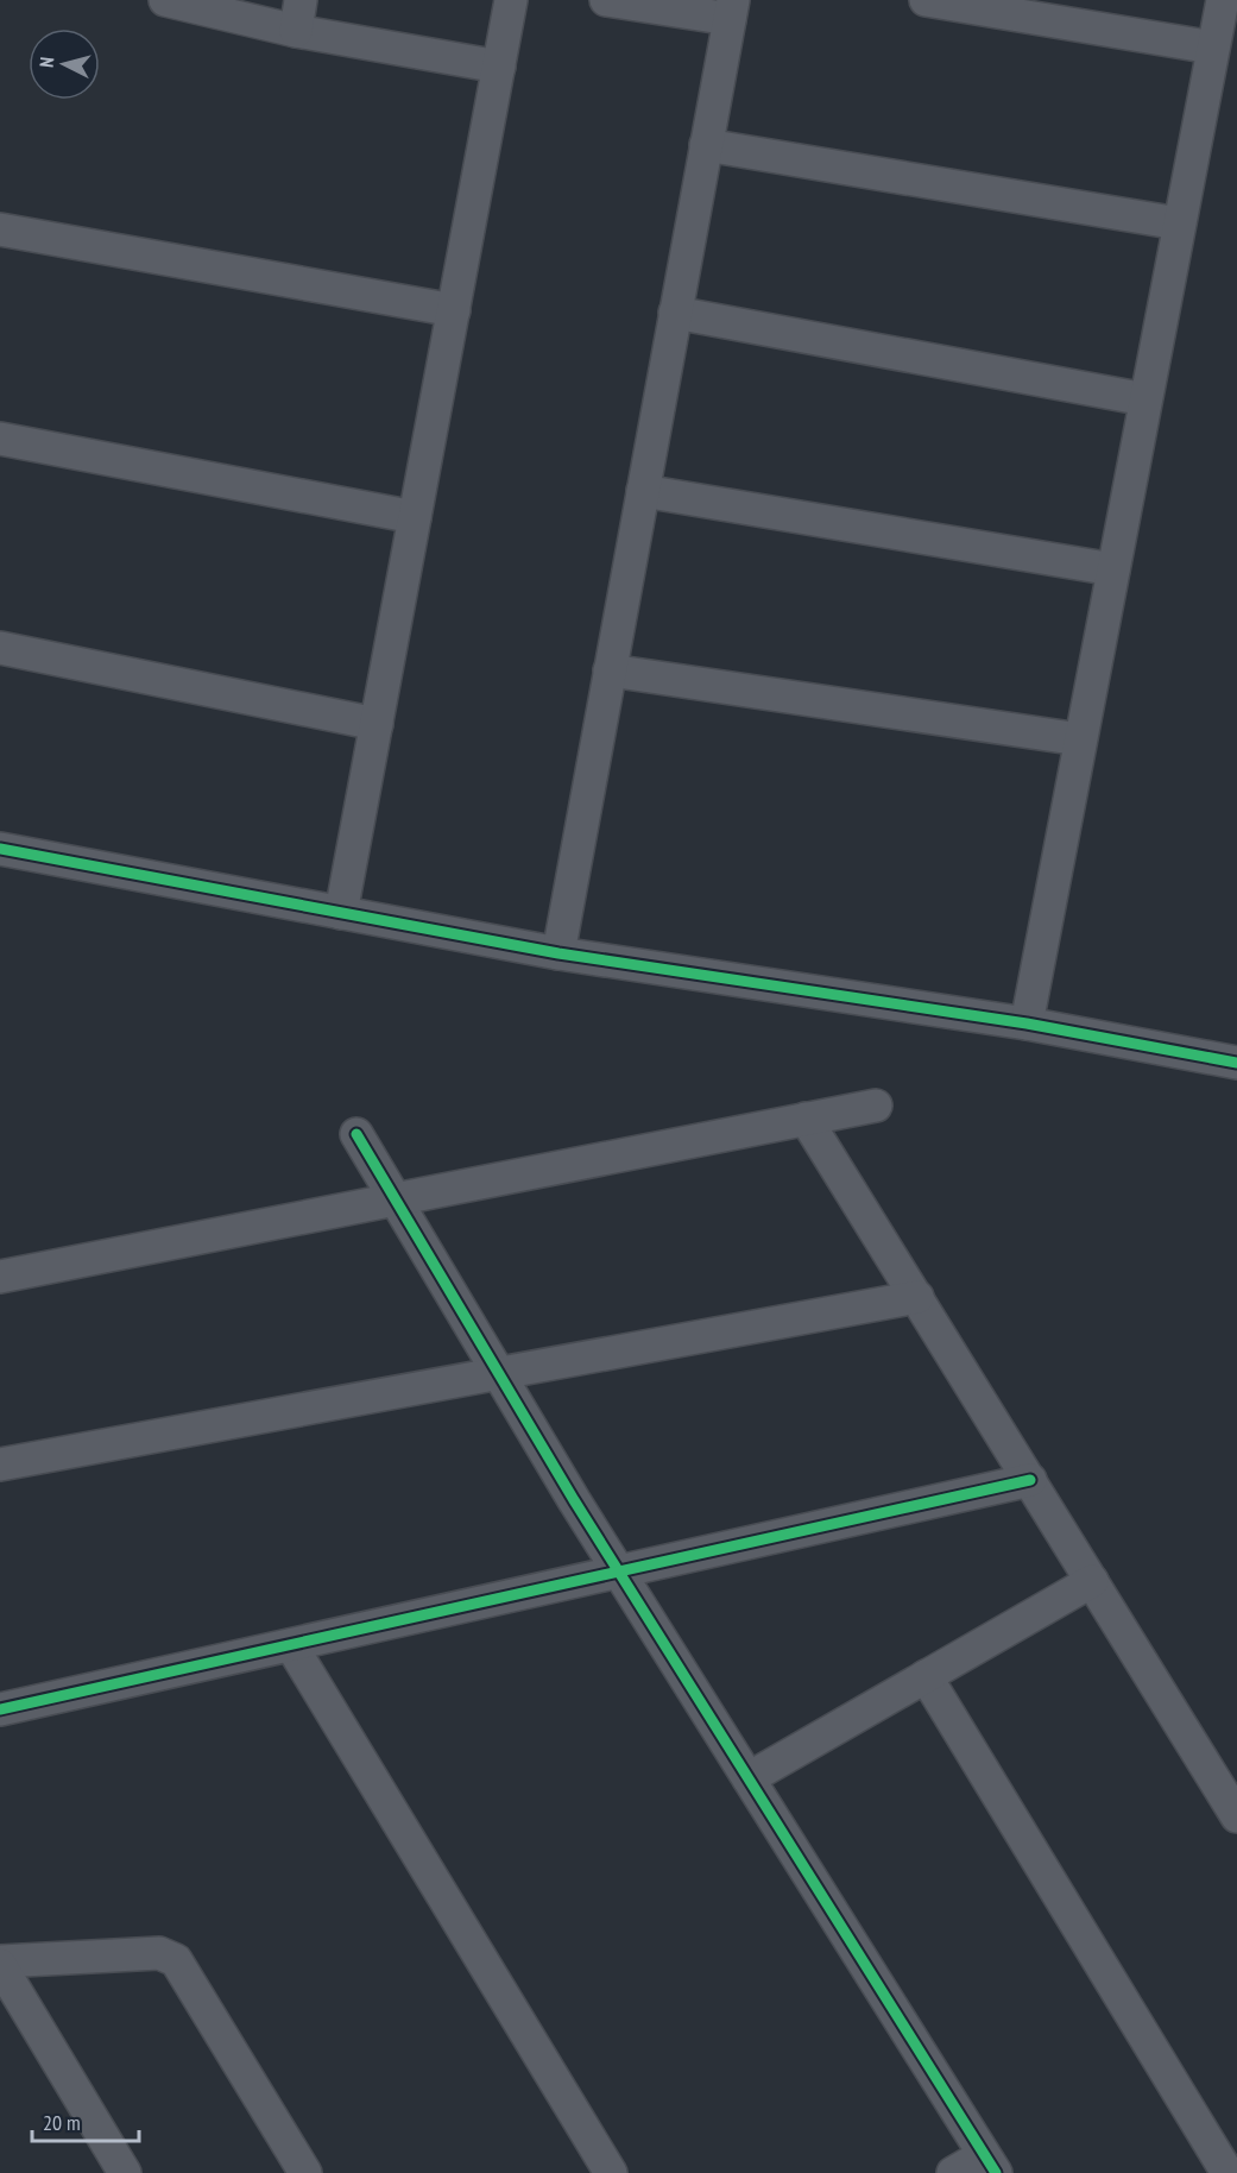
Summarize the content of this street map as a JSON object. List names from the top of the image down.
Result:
{
  "scale_bar": "20 m",
  "north": "left"
}
